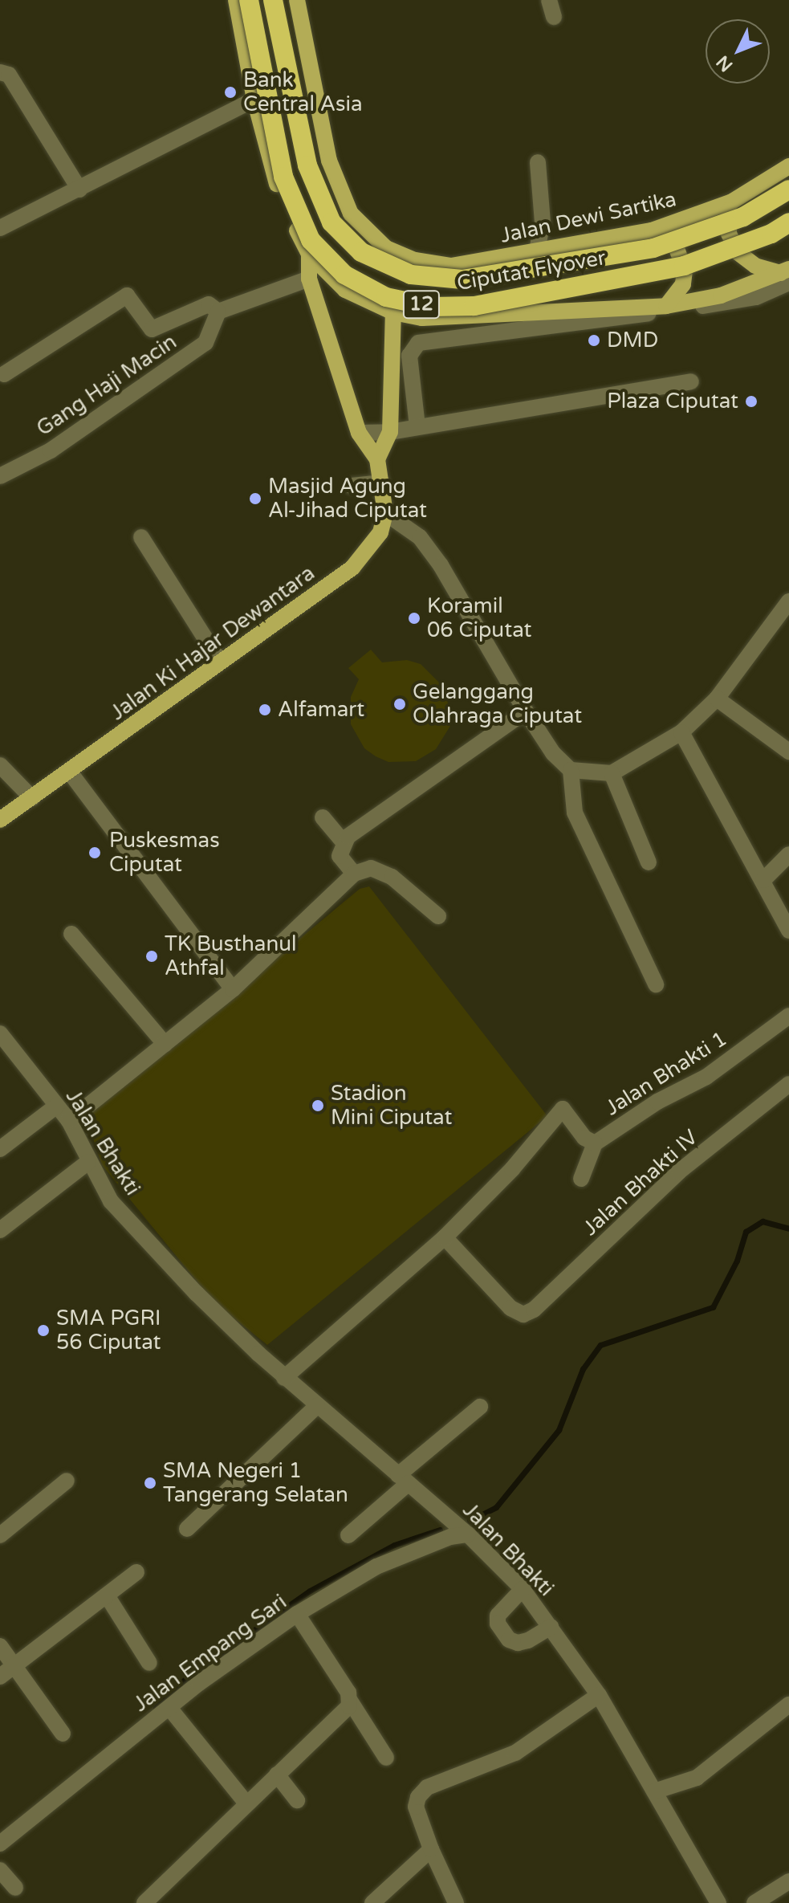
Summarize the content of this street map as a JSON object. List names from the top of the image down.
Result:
{
  "streets": {
    "highway": ["Ciputat Flyover", "12"],
    "main road": ["Jalan Dewi Sartika", "Jalan Ki Hajar Dewantara"],
    "street": [
      "Gang Haji Macin",
      "Jalan Bhakti 1",
      "Jalan Bhakti",
      "Jalan Bhakti IV",
      "Jalan Empang Sari"
    ]
  },
  "crossings": [
    ["Jalan Bhakti", "Jalan Empang Sari"]
  ],
  "places": [
    "Bank Central Asia",
    "DMD",
    "Plaza Ciputat",
    "Masjid Agung Al-Jihad Ciputat",
    "Koramil 06 Ciputat",
    "Gelanggang Olahraga Ciputat",
    "Alfamart",
    "Puskesmas Ciputat",
    "TK Busthanul Athfal",
    "Stadion Mini Ciputat",
    "SMA PGRI 56 Ciputat",
    "SMA Negeri 1 Tangerang Selatan"
  ],
  "north": "bottom left"
}
